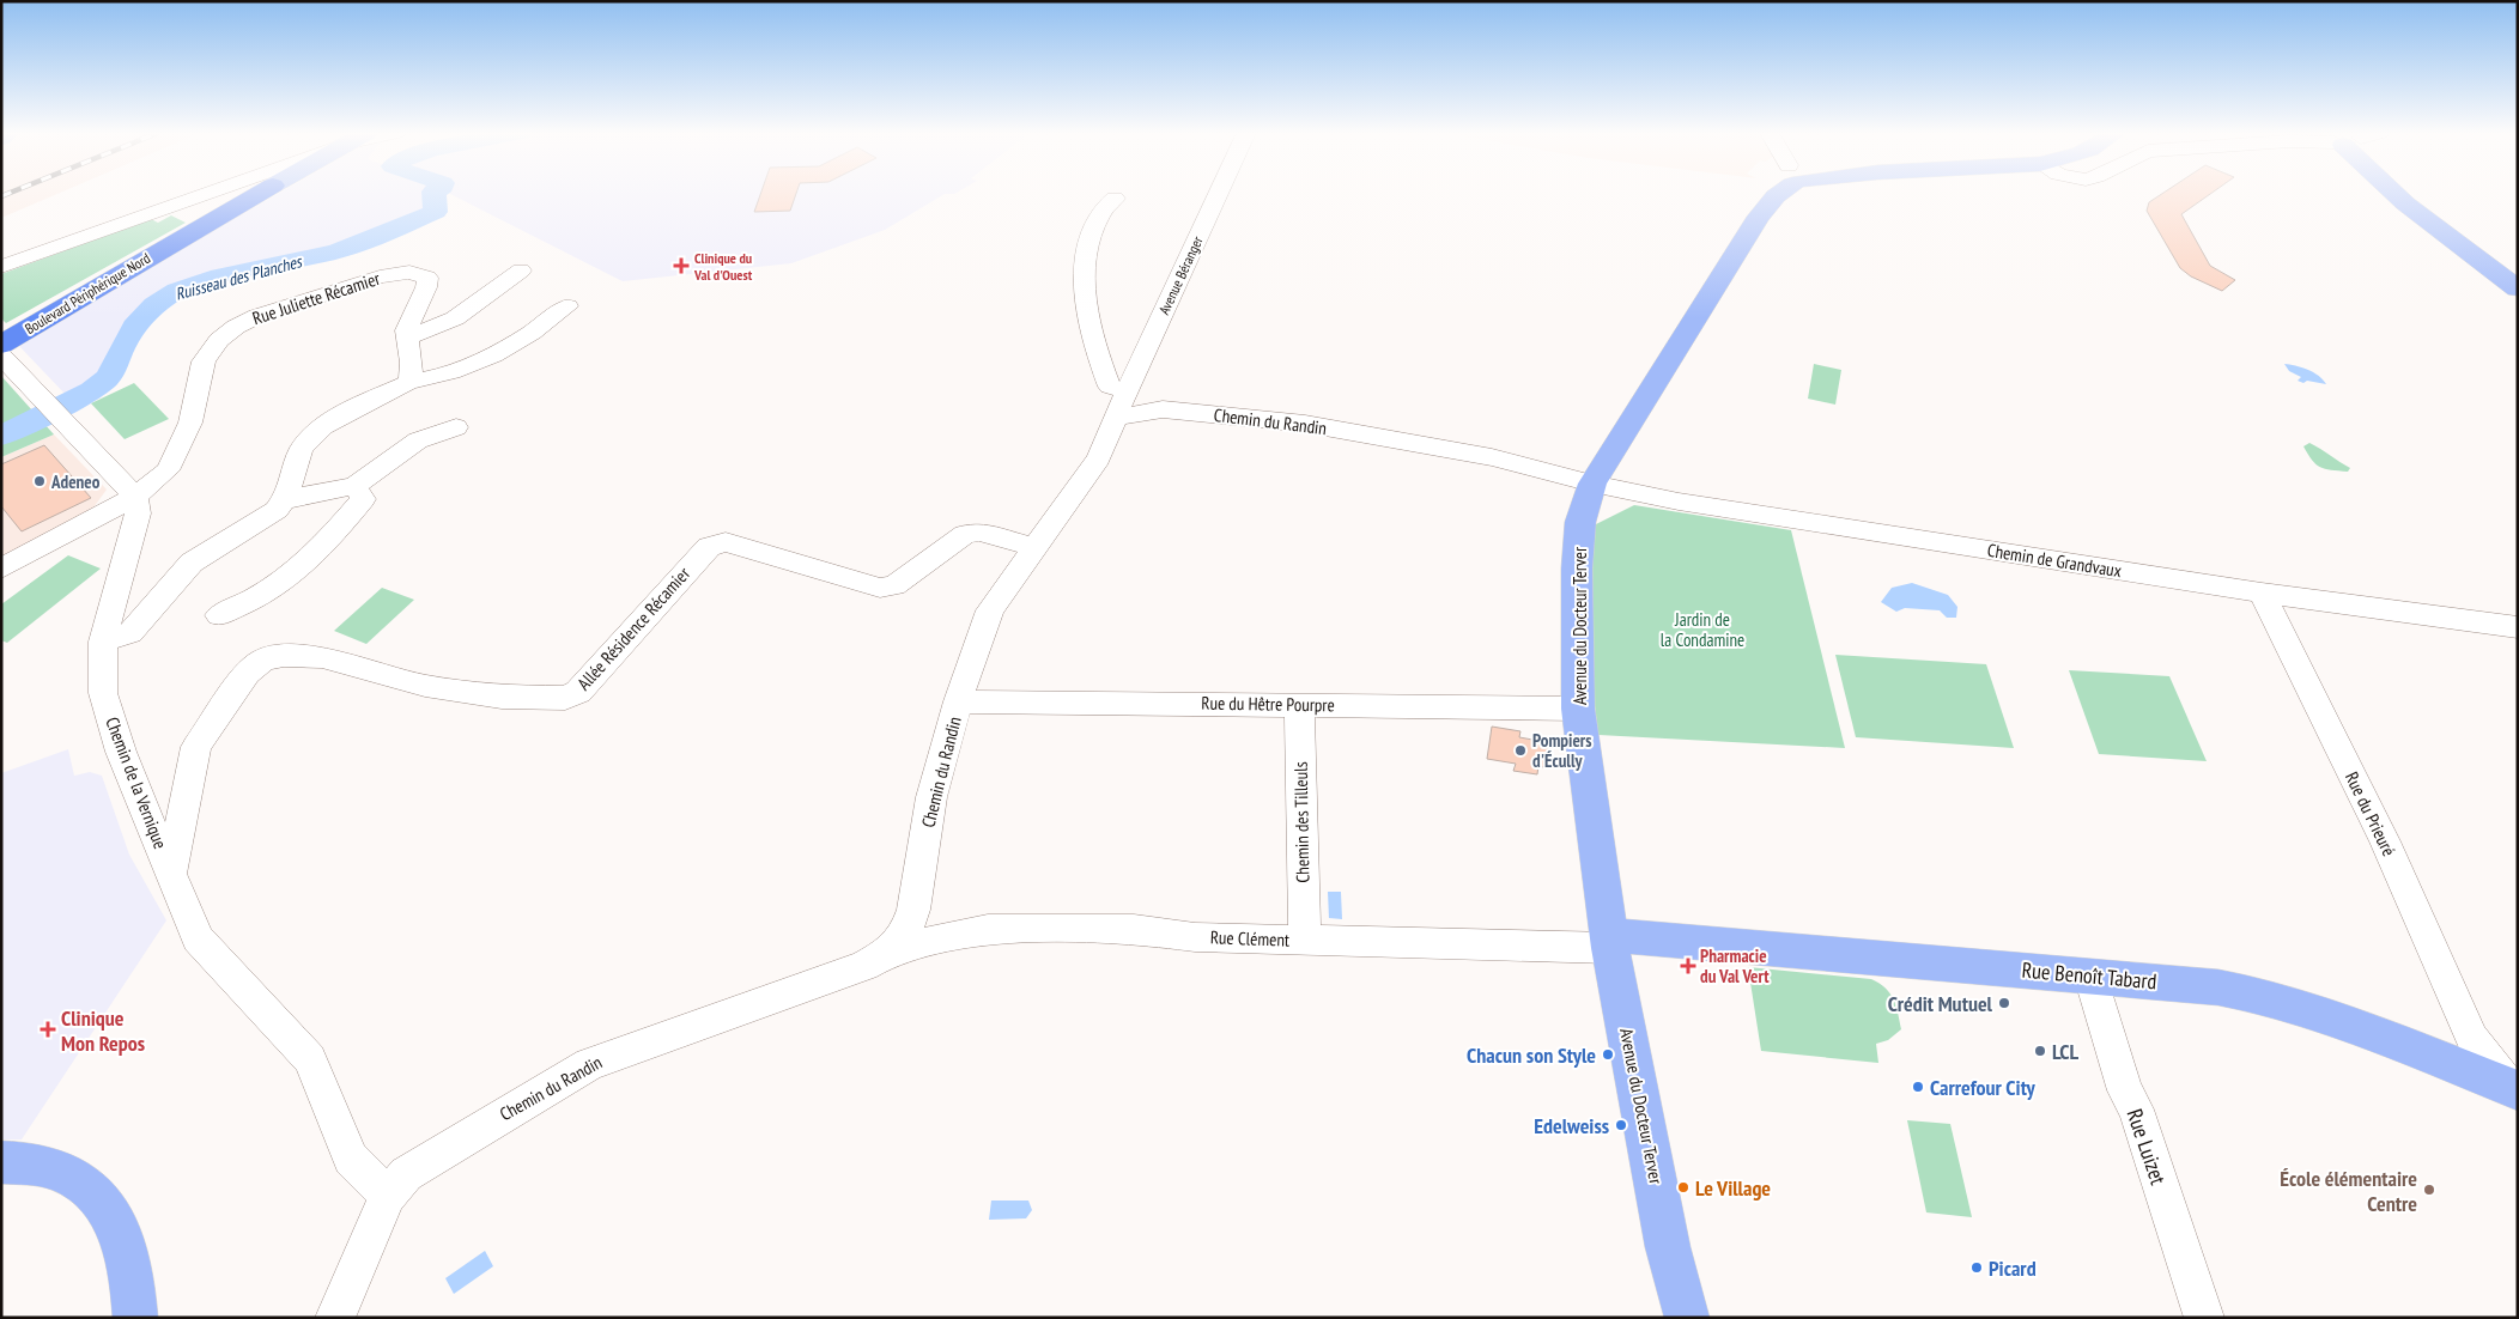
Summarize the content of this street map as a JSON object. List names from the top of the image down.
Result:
{
  "streets": {
    "highway": ["Boulevard Périphérique Nord"],
    "main road": ["Avenue du Docteur Terver", "Rue Benoît Tabard"],
    "street": [
      "Avenue Béranger",
      "Rue Juliette Récamier",
      "Chemin du Randin",
      "Chemin de Grandvaux",
      "Allée Résidence Récamier",
      "Rue du Hêtre Pourpre",
      "Chemin de la Vernique",
      "Rue du Prieuré",
      "Chemin des Tilleuls",
      "Rue Clément",
      "Rue Luizet"
    ]
  },
  "crossings": [
    ["Avenue Béranger", "Chemin du Randin"],
    ["Rue Juliette Récamier", "Chemin de la Vernique"],
    ["Chemin du Randin", "Chemin de Grandvaux"],
    ["Chemin du Randin", "Avenue du Docteur Terver"],
    ["Chemin du Randin", "Allée Résidence Récamier"],
    ["Chemin du Randin", "Rue du Hêtre Pourpre"],
    ["Chemin du Randin", "Chemin de la Vernique"],
    ["Chemin du Randin", "Rue Clément"],
    ["Chemin de Grandvaux", "Avenue du Docteur Terver"],
    ["Chemin de Grandvaux", "Rue du Prieuré"],
    ["Avenue du Docteur Terver", "Rue du Hêtre Pourpre"],
    ["Avenue du Docteur Terver", "Rue Clément"],
    ["Avenue du Docteur Terver", "Rue Benoît Tabard"],
    ["Allée Résidence Récamier", "Chemin de la Vernique"],
    ["Rue du Hêtre Pourpre", "Chemin des Tilleuls"],
    ["Rue du Prieuré", "Rue Benoît Tabard"],
    ["Chemin des Tilleuls", "Rue Clément"],
    ["Rue Clément", "Rue Benoît Tabard"],
    ["Rue Benoît Tabard", "Rue Luizet"]
  ],
  "water": ["Ruisseau des Planches"],
  "parks": ["Jardin de la Condamine"],
  "places": {
    "health": ["Clinique du Val d'Ouest", "Pharmacie du Val Vert", "Clinique Mon Repos"],
    "other": [
      "Adeneo",
      "Pompiers d'Écully",
      "Crédit Mutuel",
      "LCL",
      "Chacun son Style",
      "Carrefour City",
      "Edelweiss",
      "Le Village",
      "École élémentaire Centre",
      "Picard"
    ]
  }
}
